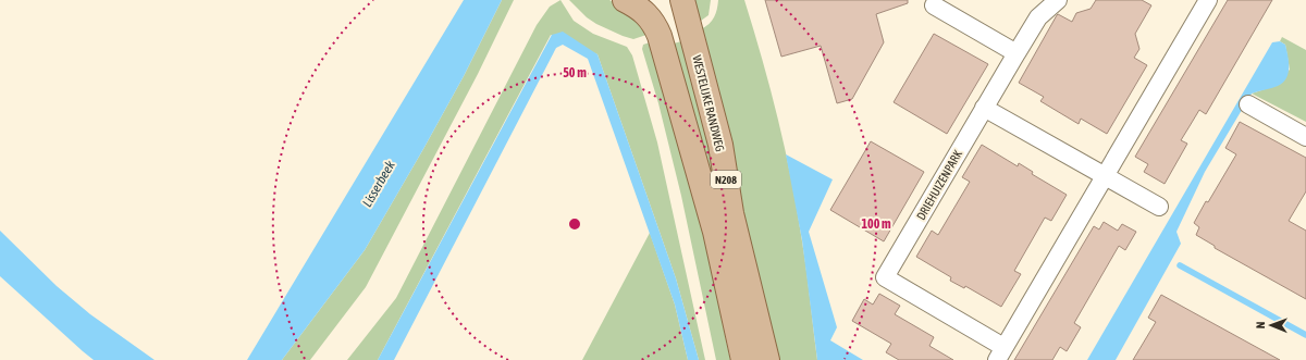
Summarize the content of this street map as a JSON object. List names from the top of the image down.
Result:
{
  "streets": {
    "main road": ["WESTELIJKE RANDWEG", "N208"],
    "street": ["DRIEHUIZENPARK"]
  },
  "water": ["Lisserbeek"],
  "north": "left",
  "rings": ["50 m", "100 m"]
}
